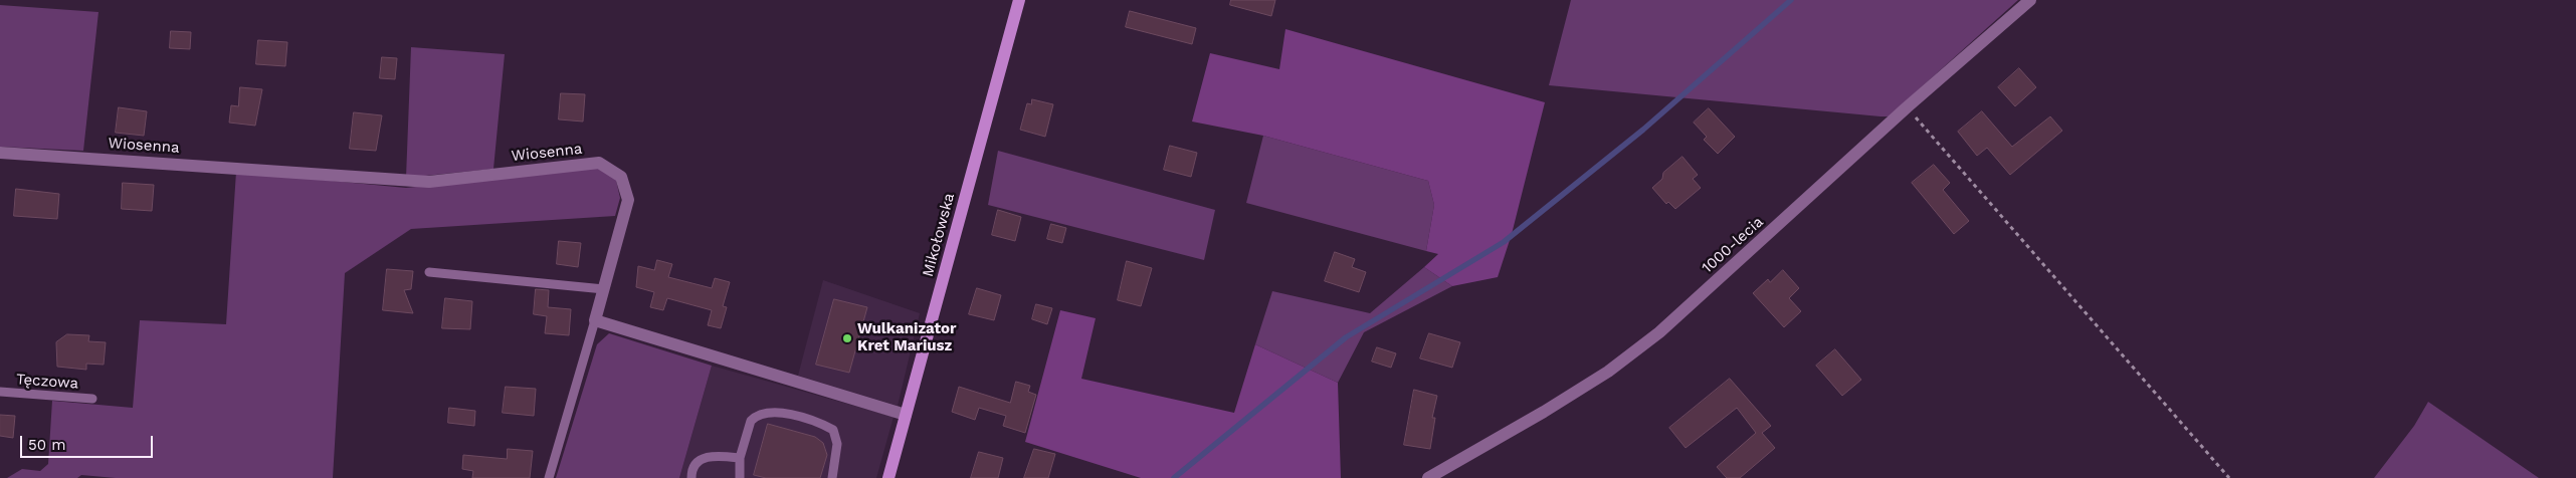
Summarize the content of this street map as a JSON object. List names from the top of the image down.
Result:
{
  "streets": {
    "main road": ["Mikołowska"],
    "street": ["Wiosenna", "1000-lecia"],
    "lane": ["Tęczowa"]
  },
  "places": ["Wulkanizator Kret Mariusz"],
  "scale_bar": "50 m"
}
